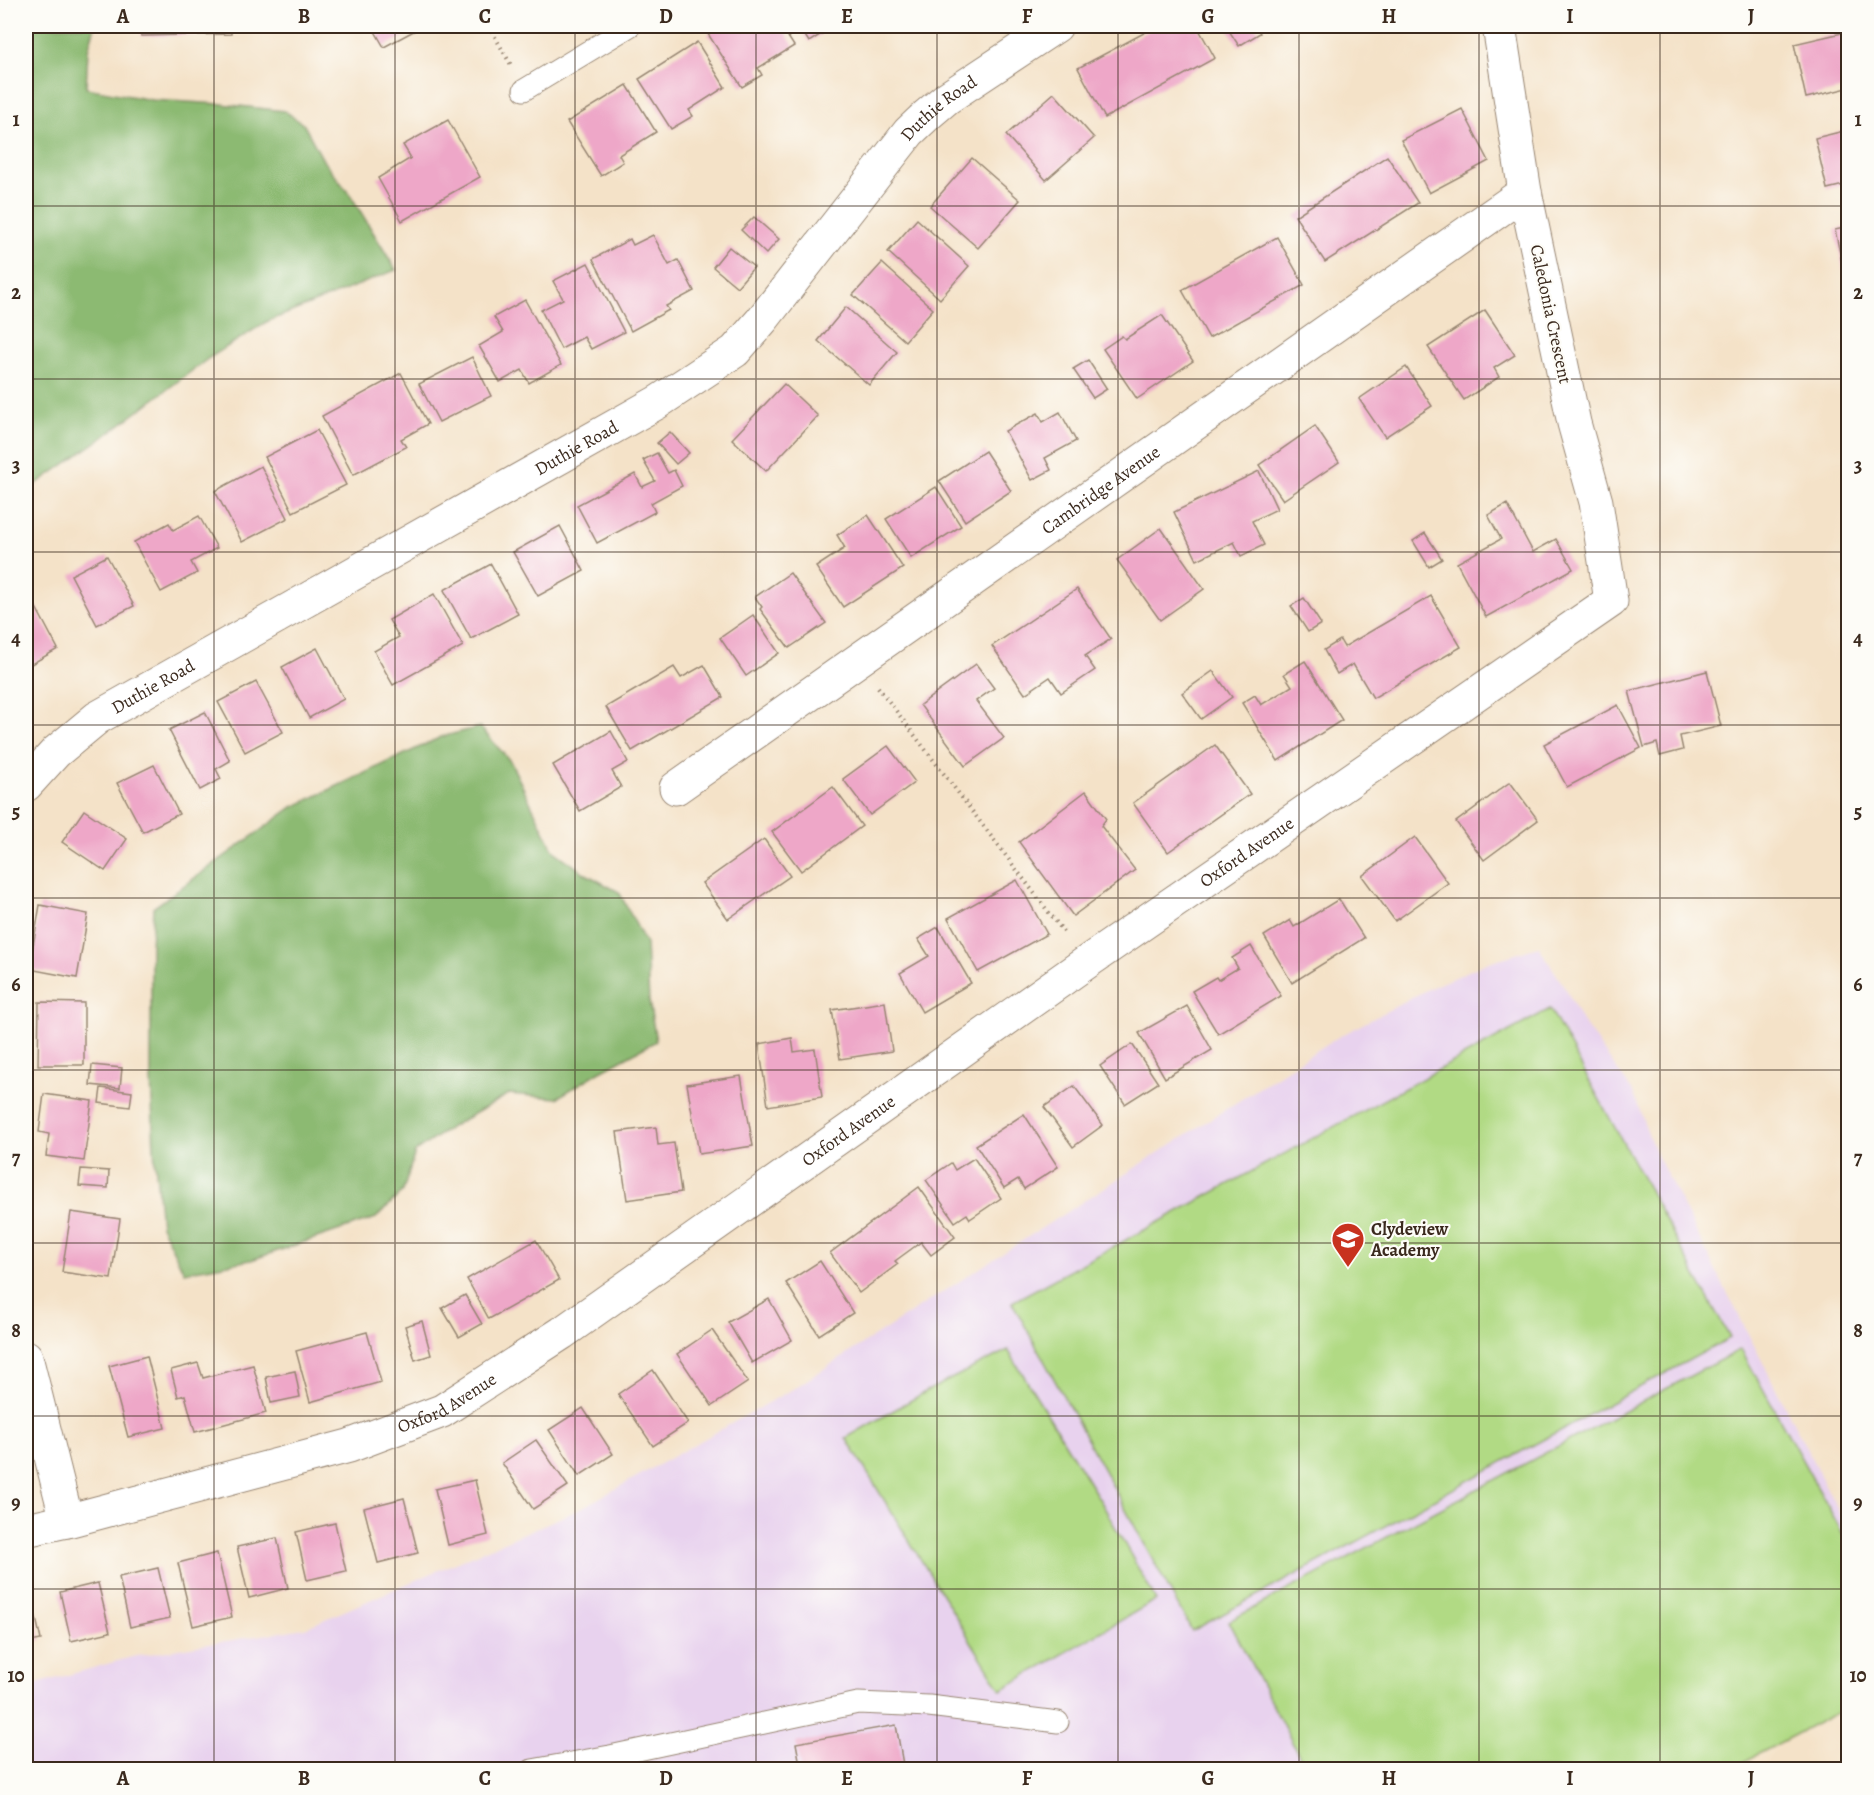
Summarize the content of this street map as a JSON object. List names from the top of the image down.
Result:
{
  "streets": {
    "street": [
      "Duthie Road",
      "Caledonia Crescent",
      "Cambridge Avenue",
      "Oxford Avenue"
    ]
  },
  "crossings": [
    ["Caledonia Crescent", "Cambridge Avenue"],
    ["Caledonia Crescent", "Oxford Avenue"]
  ],
  "places": {
    "school or university": ["Clydeview Academy"]
  },
  "grid": {
    "columns": [
      "A",
      "B",
      "C",
      "D",
      "E",
      "F",
      "G",
      "H",
      "I",
      "J"
    ],
    "rows": [
      "1",
      "2",
      "3",
      "4",
      "5",
      "6",
      "7",
      "8",
      "9",
      "10"
    ]
  }
}
